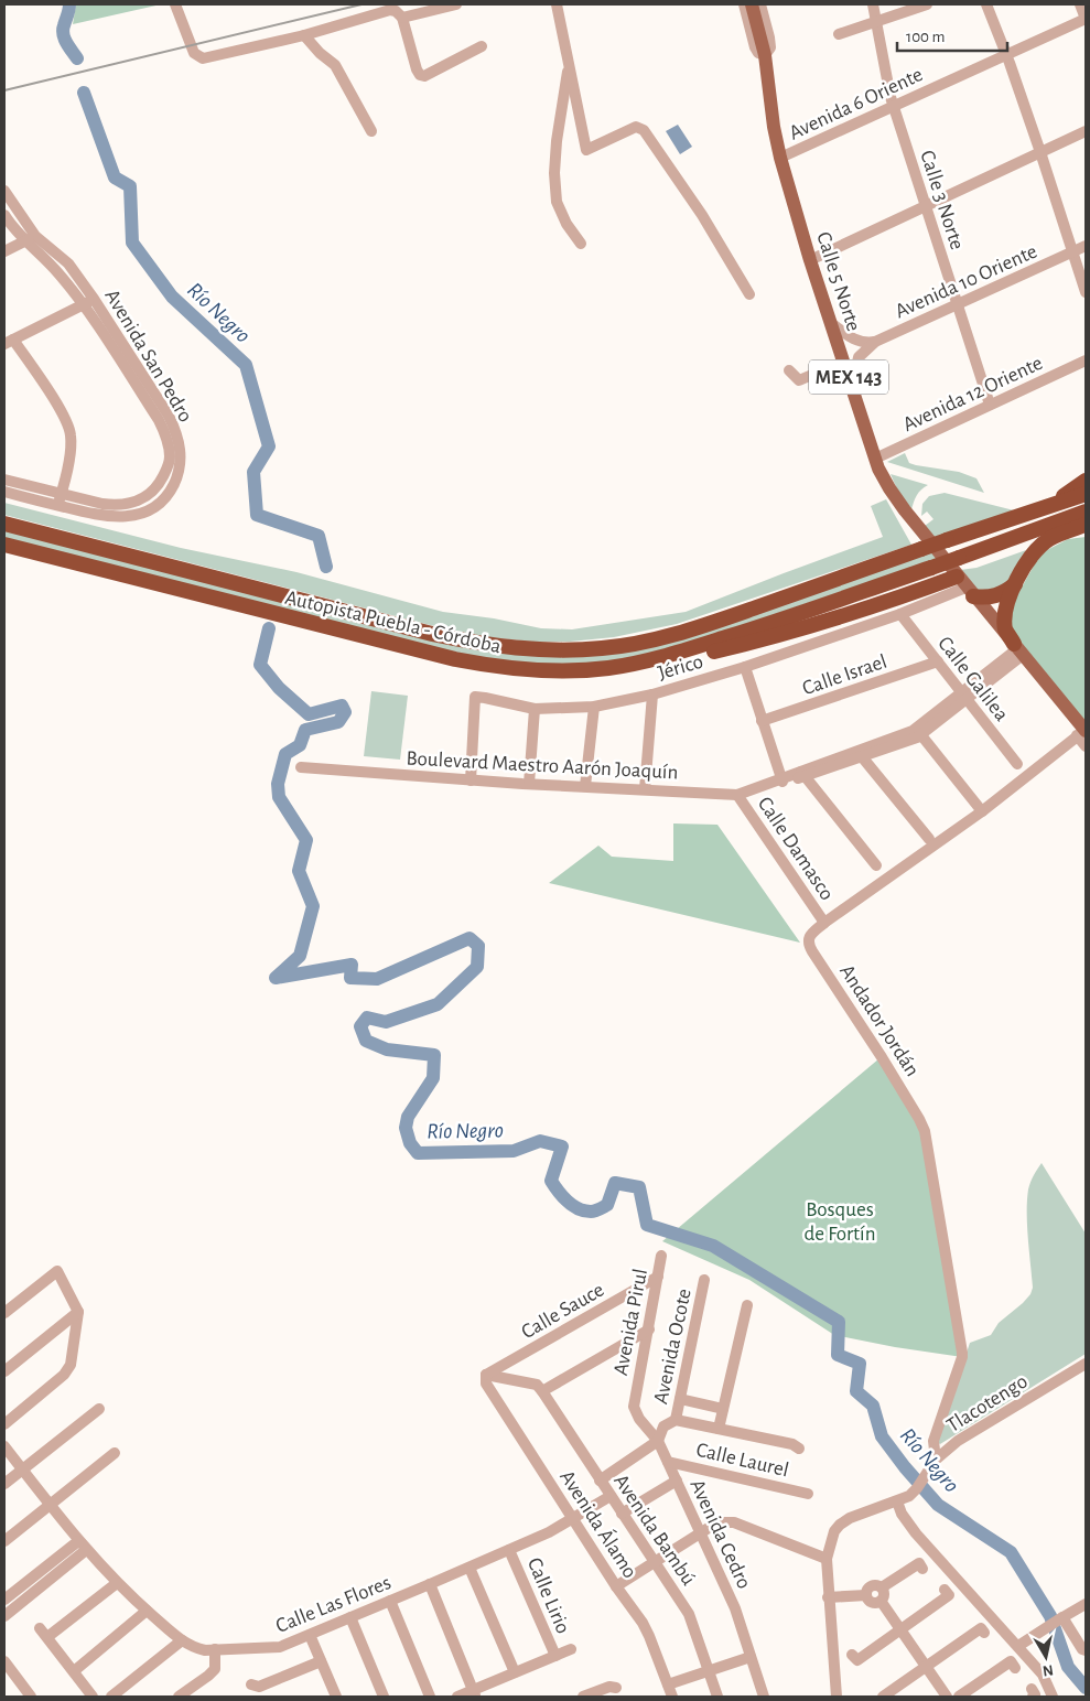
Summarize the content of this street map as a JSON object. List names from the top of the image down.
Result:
{
  "streets": {
    "highway": ["Autopista Puebla - Córdoba"],
    "main road": ["Calle 5 Norte", "MEX 143"],
    "street": [
      "Avenida 6 Oriente",
      "Calle 3 Norte",
      "Avenida 10 Oriente",
      "Avenida San Pedro",
      "Avenida 12 Oriente",
      "Jérico",
      "Calle Israel",
      "Calle Galilea",
      "Boulevard Maestro Aarón Joaquín",
      "Calle Damasco",
      "Andador Jordán",
      "Calle Sauce",
      "Avenida Pirul",
      "Avenida Ocote",
      "Tlacotengo",
      "Calle Laurel",
      "Avenida Álamo",
      "Avenida Bambú",
      "Avenida Cedro",
      "Calle Lirio",
      "Calle Las Flores"
    ]
  },
  "crossings": [
    ["Avenida 6 Oriente", "Calle 3 Norte"],
    ["Avenida 6 Oriente", "Calle 5 Norte"],
    ["Calle 3 Norte", "Avenida 10 Oriente"],
    ["Calle 3 Norte", "Avenida 12 Oriente"],
    ["Calle 5 Norte", "MEX 143"],
    ["Calle 5 Norte", "Avenida 12 Oriente"],
    ["Calle 5 Norte", "Jérico"],
    ["MEX 143", "Jérico"],
    ["MEX 143", "Boulevard Maestro Aarón Joaquín"],
    ["MEX 143", "Andador Jordán"],
    ["Jérico", "Calle Galilea"],
    ["Jérico", "Boulevard Maestro Aarón Joaquín"],
    ["Calle Israel", "Calle Galilea"],
    ["Calle Galilea", "Boulevard Maestro Aarón Joaquín"],
    ["Boulevard Maestro Aarón Joaquín", "Calle Damasco"],
    ["Calle Damasco", "Andador Jordán"],
    ["Andador Jordán", "Tlacotengo"],
    ["Calle Sauce", "Avenida Pirul"],
    ["Calle Sauce", "Avenida Álamo"],
    ["Avenida Pirul", "Avenida Cedro"],
    ["Calle Laurel", "Avenida Cedro"],
    ["Avenida Álamo", "Calle Las Flores"],
    ["Avenida Bambú", "Calle Las Flores"],
    ["Calle Lirio", "Calle Las Flores"]
  ],
  "water": ["Río Negro"],
  "parks": ["Bosques de Fortín"],
  "scale_bar": "100 m",
  "north": "bottom"
}
